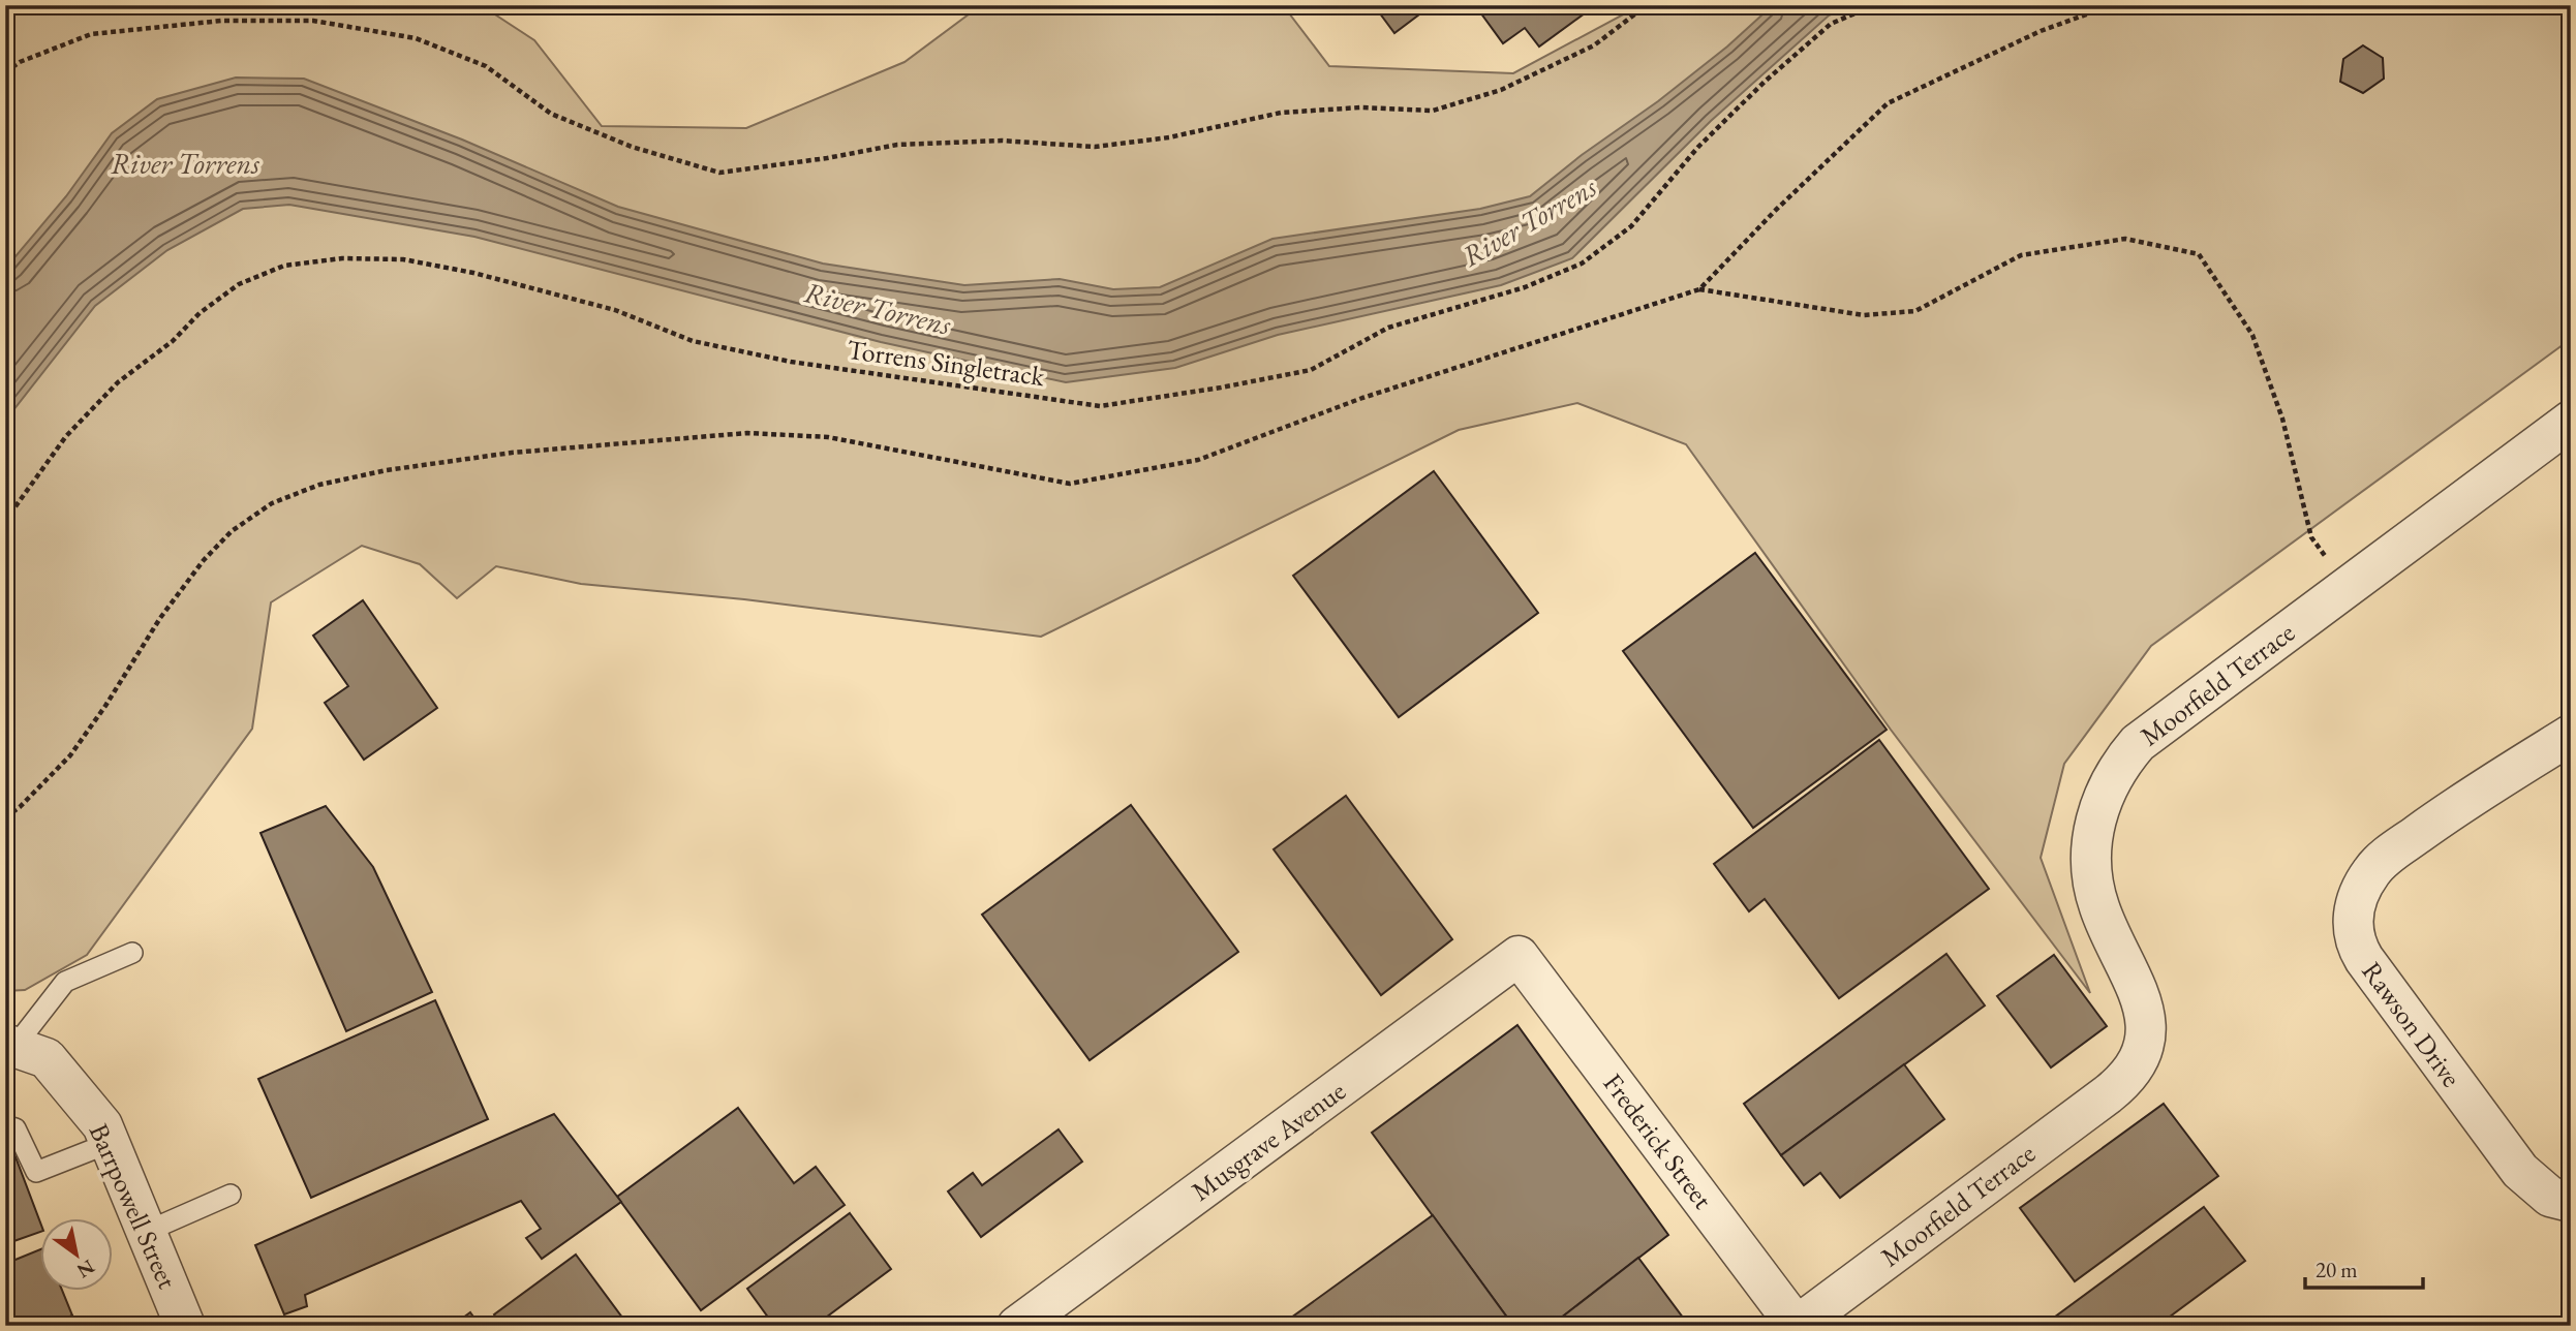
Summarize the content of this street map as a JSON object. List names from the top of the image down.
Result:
{
  "streets": {
    "street": [
      "Moorfield Terrace",
      "Rawson Drive",
      "Musgrave Avenue",
      "Frederick Street",
      "Barrpowell Street"
    ],
    "path": ["Torrens Singletrack"]
  },
  "crossings": [
    ["Moorfield Terrace", "Frederick Street"],
    ["Musgrave Avenue", "Frederick Street"]
  ],
  "water": ["River Torrens"],
  "scale_bar": "20 m",
  "north": "bottom right"
}
